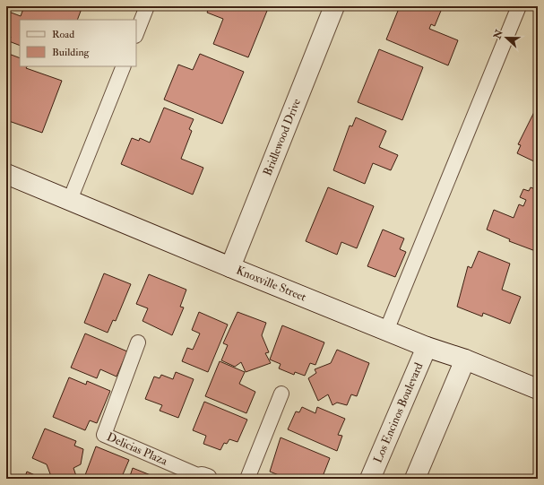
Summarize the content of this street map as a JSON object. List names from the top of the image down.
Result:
{
  "streets": {
    "street": ["Bridlewood Drive", "Knoxville Street", "Los Encinos Boulevard"],
    "lane": ["Delicias Plaza"]
  },
  "crossings": [
    ["Bridlewood Drive", "Knoxville Street"],
    ["Knoxville Street", "Los Encinos Boulevard"]
  ],
  "legend": ["Road", "Building"],
  "north": "left"
}
